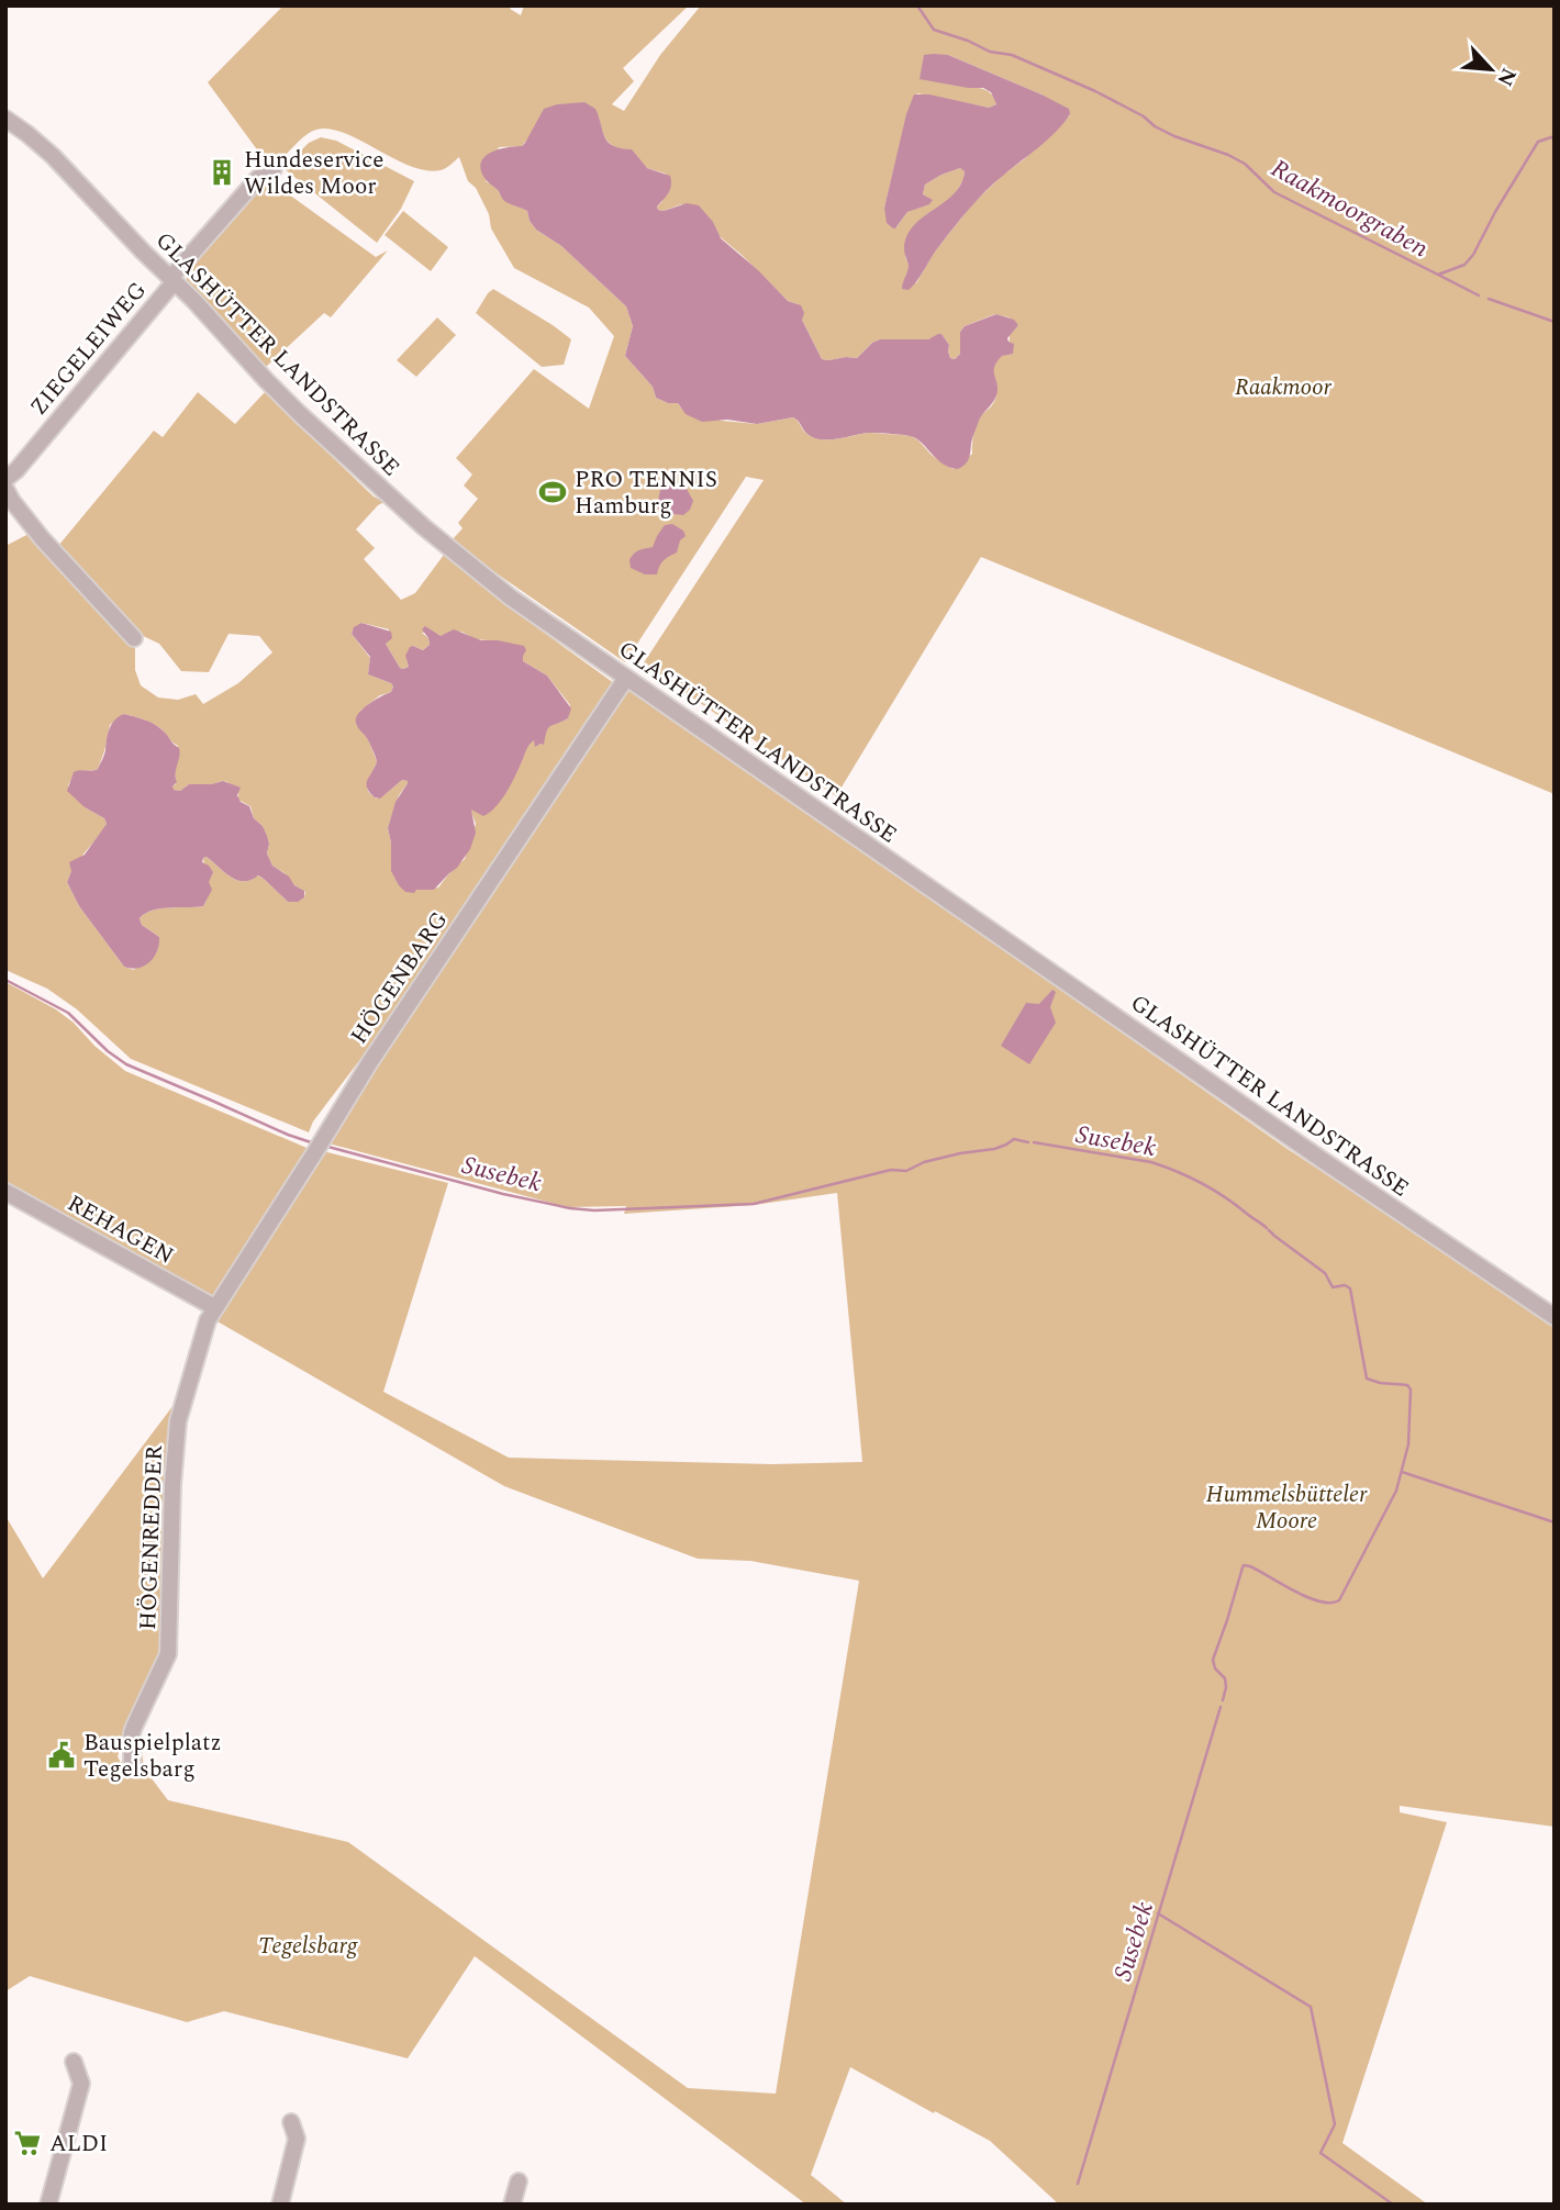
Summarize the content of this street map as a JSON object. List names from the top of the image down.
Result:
{
  "streets": {
    "street": [
      "ZIEGELEIWEG",
      "GLASHÜTTER LANDSTRASSE",
      "HÖGENBARG",
      "REHAGEN",
      "HÖGENREDDER"
    ]
  },
  "crossings": [
    ["ZIEGELEIWEG", "GLASHÜTTER LANDSTRASSE"],
    ["GLASHÜTTER LANDSTRASSE", "HÖGENBARG"],
    ["HÖGENBARG", "REHAGEN"],
    ["HÖGENBARG", "HÖGENREDDER"],
    ["REHAGEN", "HÖGENREDDER"]
  ],
  "water": ["Raakmoorgraben", "Susebek"],
  "parks": ["Raakmoor", "Hummelsbütteler Moore", "Tegelsbarg"],
  "places": {
    "building": ["Hundeservice Wildes Moor"],
    "sports": ["PRO TENNIS Hamburg"],
    "public building": ["Bauspielplatz Tegelsbarg"],
    "supermarket": ["ALDI"]
  },
  "north": "bottom right"
}
